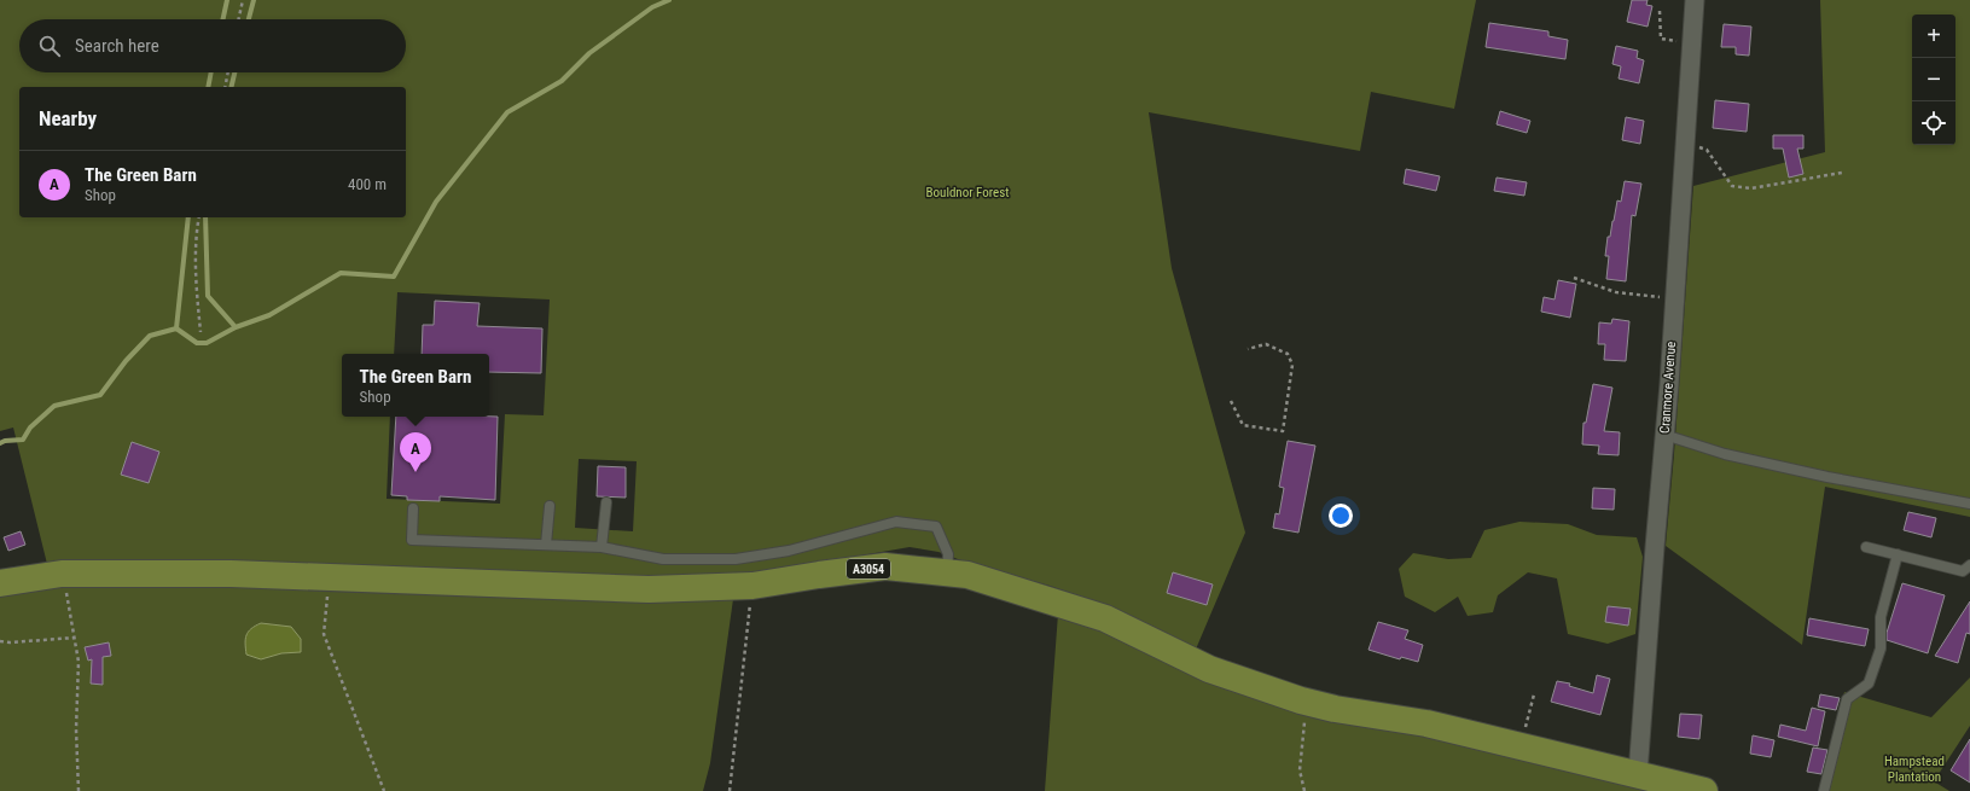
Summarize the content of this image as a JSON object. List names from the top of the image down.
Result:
{
  "streets": {
    "main road": ["A3054"],
    "street": ["Cranmore Avenue"]
  },
  "crossings": [
    ["Cranmore Avenue", "A3054"]
  ],
  "parks": ["Bouldnor Forest", "Hampstead Plantation"],
  "page": {
    "map_buttons": ["+", "−"],
    "search": "Search here",
    "heading": "Nearby",
    "list": [
      {
        "mark": "A",
        "name": "The Green Barn",
        "note": "Shop",
        "value": "400 m"
      }
    ],
    "popup": ["The Green Barn", "Shop"],
    "pins": "A"
  }
}
